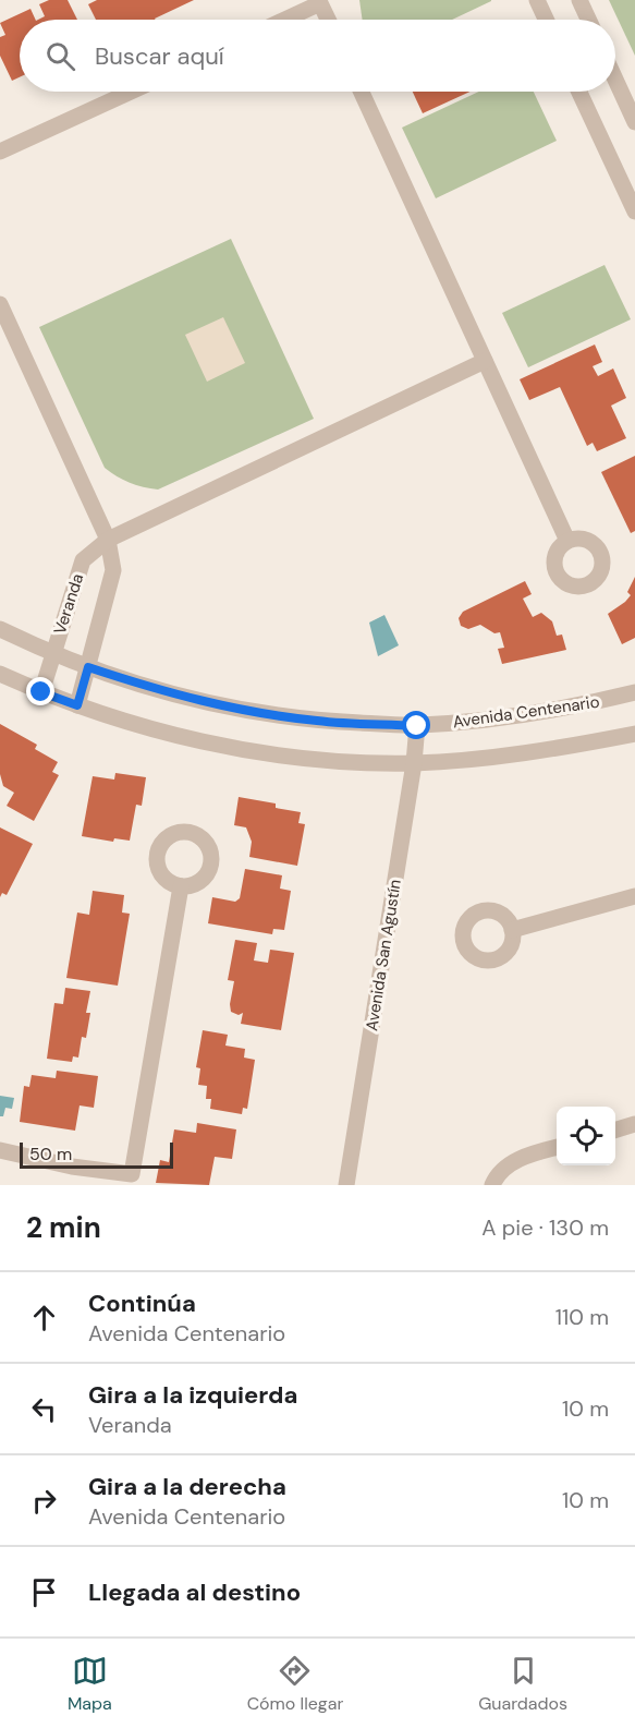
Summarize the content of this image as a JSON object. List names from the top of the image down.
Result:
{
  "streets": {
    "street": ["Veranda", "Avenida Centenario", "Avenida San Agustín"]
  },
  "crossings": [
    ["Veranda", "Avenida Centenario"],
    ["Avenida Centenario", "Avenida San Agustín"]
  ],
  "scale_bar": "50 m",
  "page": {
    "search": "Buscar aquí",
    "scale": "50 m",
    "heading": ["2 min", "A pie · 130 m"],
    "list": [
      ["Continúa", "Avenida Centenario", "110 m"],
      ["Gira a la izquierda", "Veranda", "10 m"],
      ["Gira a la derecha", "Avenida Centenario", "10 m"],
      "Llegada al destino"
    ],
    "nav": ["Mapa", "Cómo llegar", "Guardados"]
  }
}
